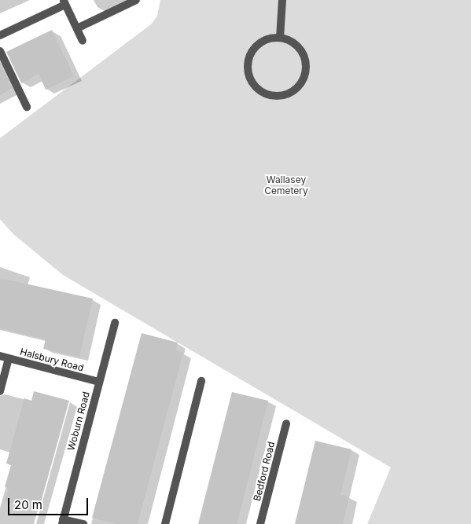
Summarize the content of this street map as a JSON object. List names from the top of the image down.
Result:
{
  "streets": {
    "street": ["Halsbury Road", "Woburn Road", "Bedford Road"]
  },
  "crossings": [
    ["Halsbury Road", "Woburn Road"]
  ],
  "parks": ["Wallasey Cemetery"],
  "scale_bar": "20 m"
}
